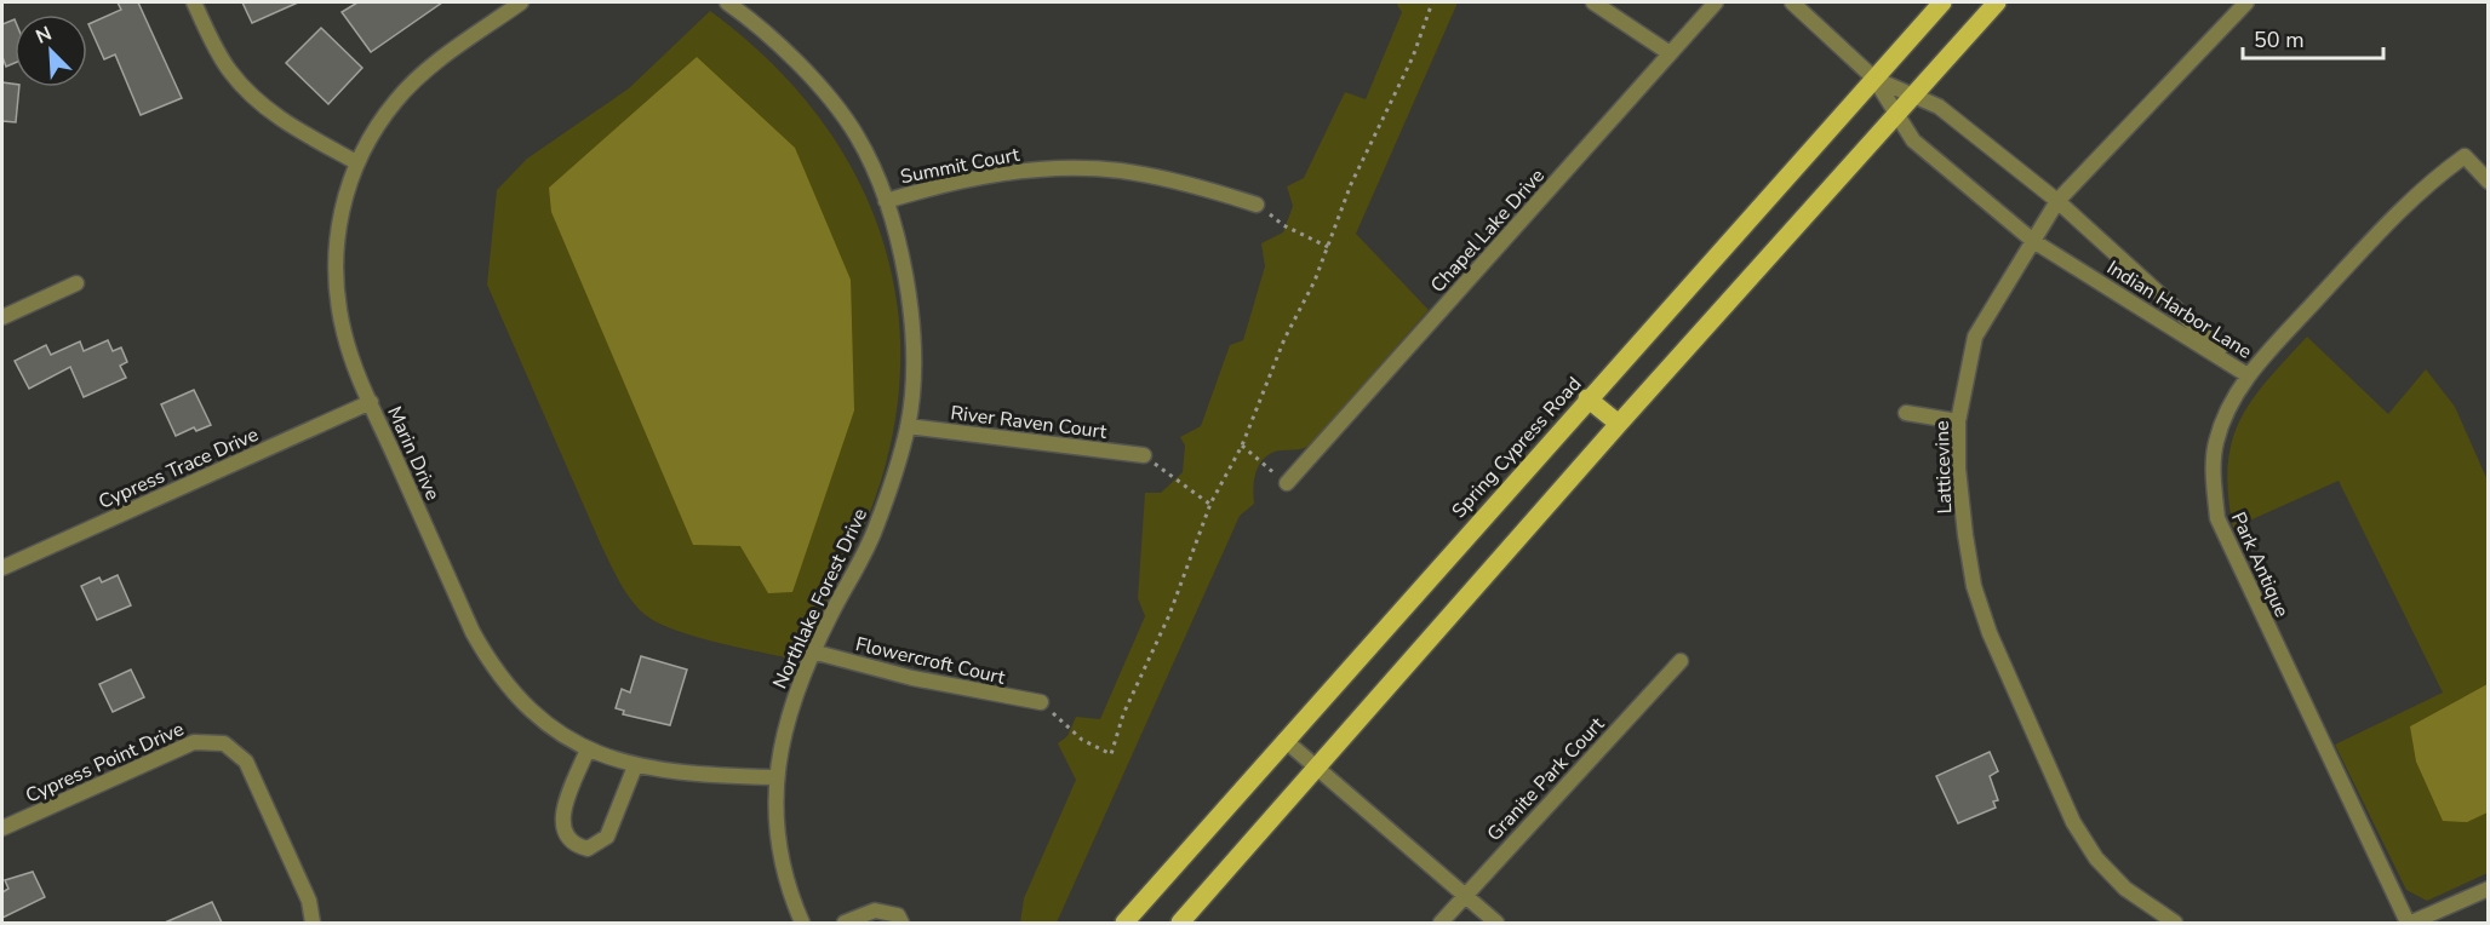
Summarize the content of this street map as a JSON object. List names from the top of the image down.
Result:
{
  "streets": {
    "main road": ["Spring Cypress Road"],
    "street": [
      "Summit Court",
      "Chapel Lake Drive",
      "Indian Harbor Lane",
      "River Raven Court",
      "Marin Drive",
      "Cypress Trace Drive",
      "Latticevine",
      "Park Antique",
      "Northlake Forest Drive",
      "Flowercroft Court",
      "Cypress Point Drive",
      "Granite Park Court"
    ]
  },
  "crossings": [
    ["Summit Court", "Northlake Forest Drive"],
    ["Indian Harbor Lane", "Spring Cypress Road"],
    ["Indian Harbor Lane", "Latticevine"],
    ["Indian Harbor Lane", "Park Antique"],
    ["River Raven Court", "Northlake Forest Drive"],
    ["Marin Drive", "Cypress Trace Drive"],
    ["Marin Drive", "Northlake Forest Drive"],
    ["Northlake Forest Drive", "Flowercroft Court"]
  ],
  "scale_bar": "50 m",
  "north": "top left"
}
